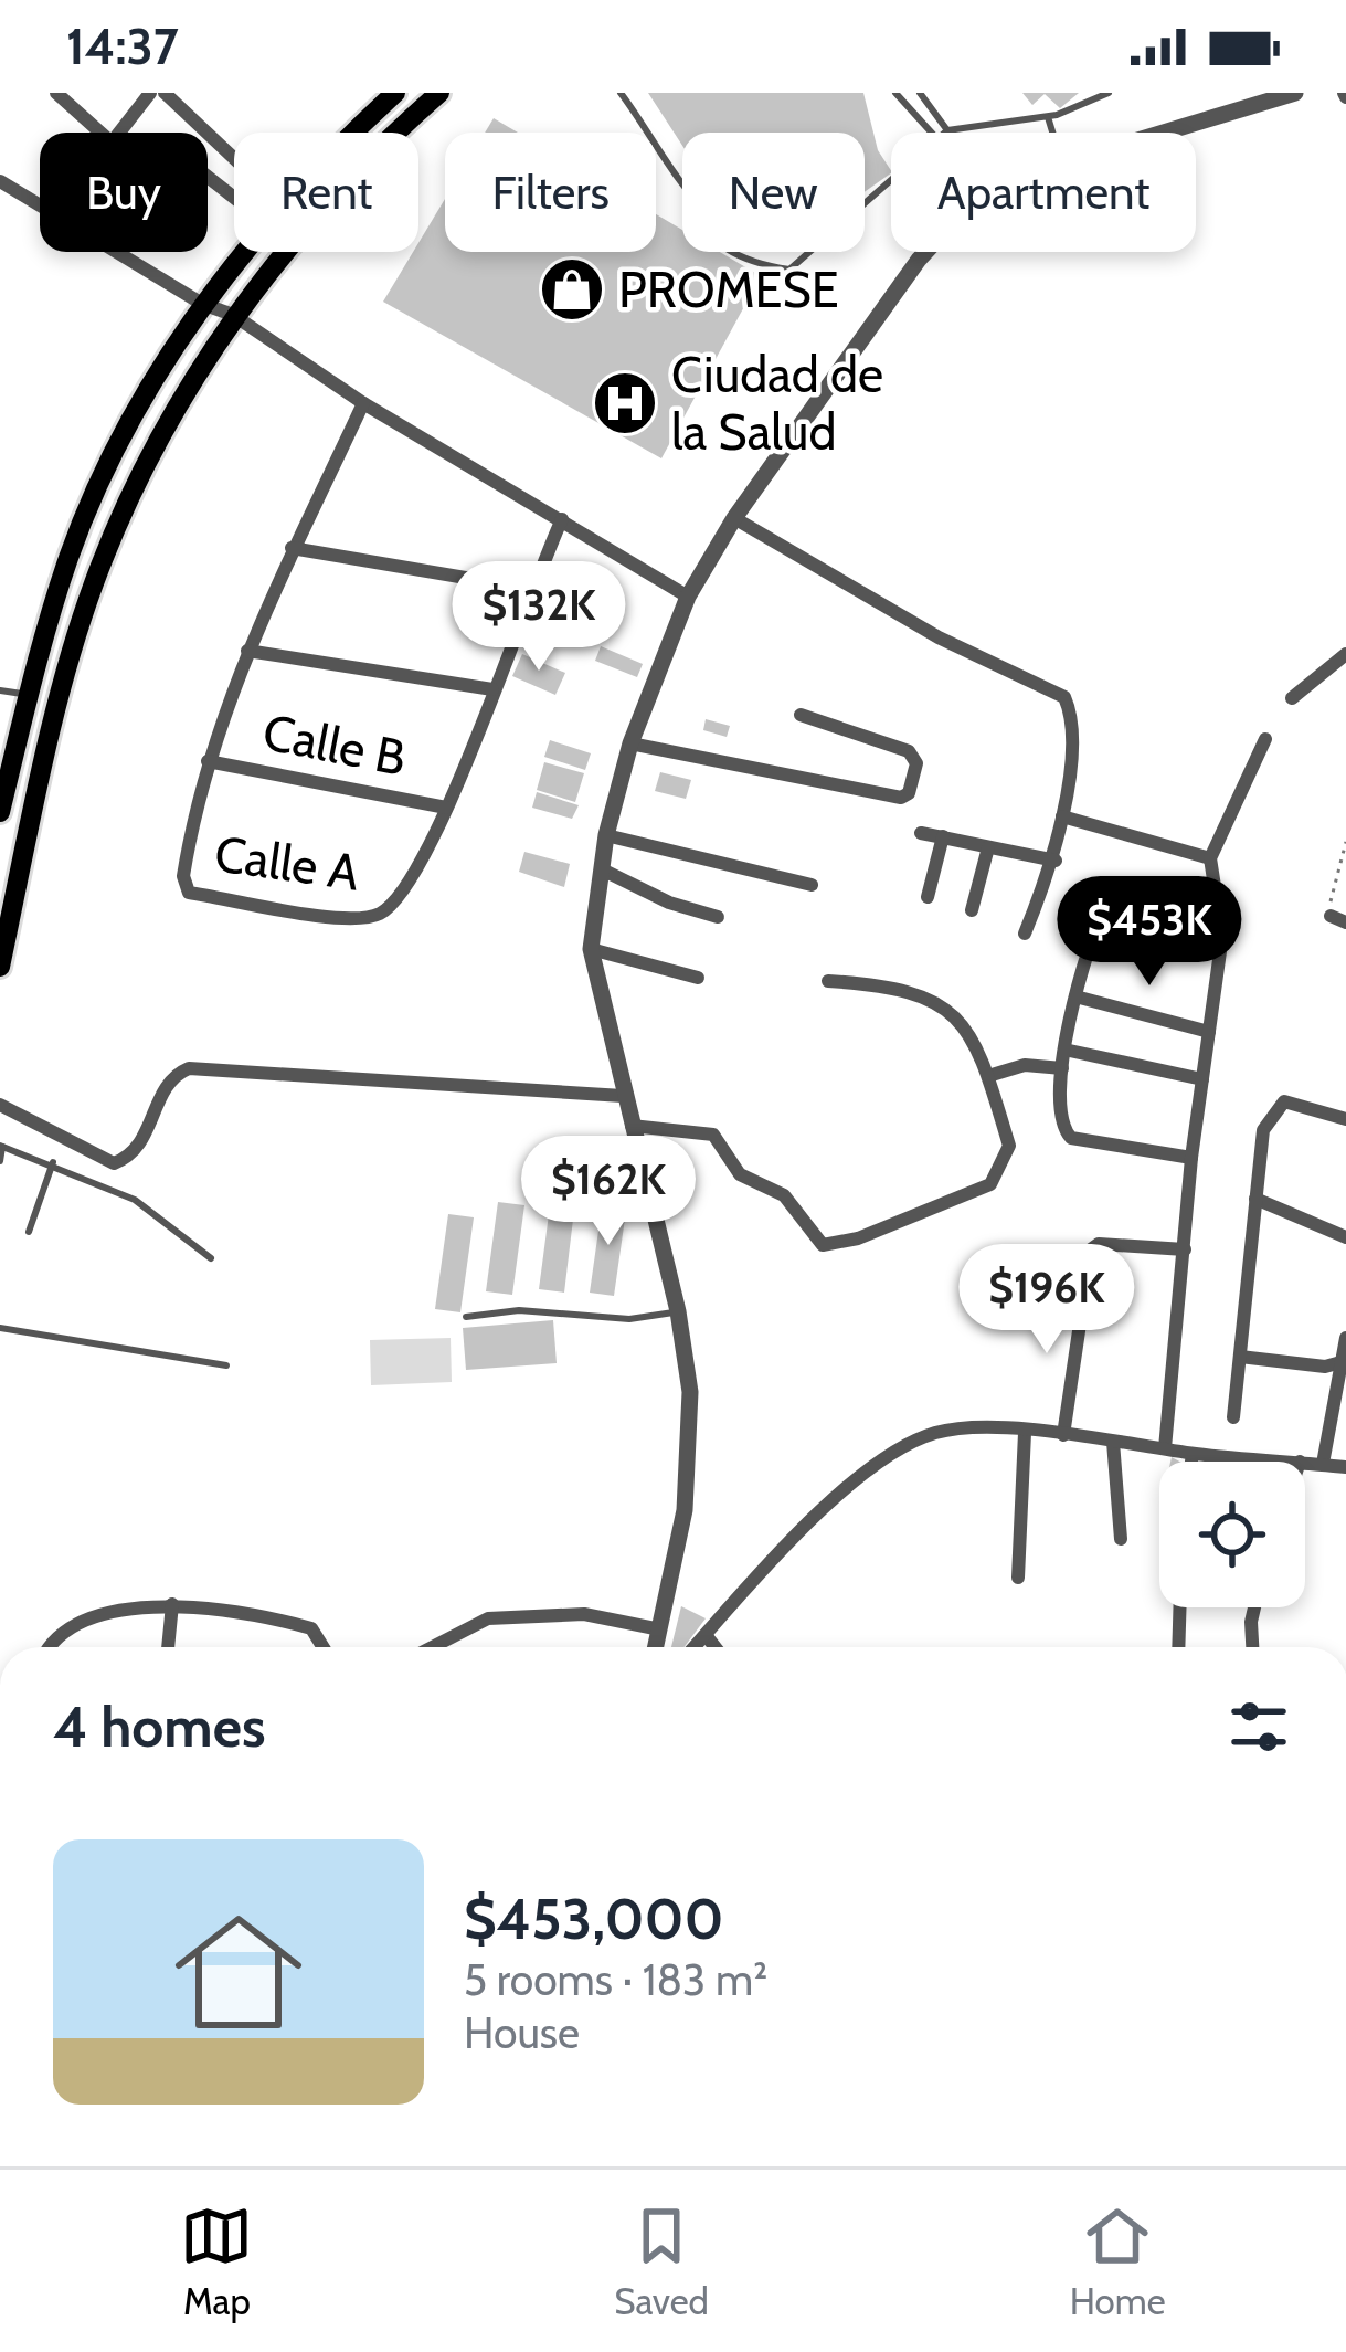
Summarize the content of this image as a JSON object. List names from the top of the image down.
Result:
{
  "streets": {
    "street": ["Calle B", "Calle A"]
  },
  "crossings": [
    ["Calle B", "Calle A"]
  ],
  "places": {
    "shop": ["PROMESE"],
    "hospital": ["Ciudad de la Salud"]
  },
  "page": {
    "status": "14:37",
    "chip": [
      "Buy",
      "Rent",
      "Filters",
      "New",
      "Apartment"
    ],
    "price": [
      "$132K",
      "$453K",
      "$162K",
      "$196K"
    ],
    "heading": "4 homes",
    "list": [
      {
        "name": "$453,000",
        "note": "5 rooms · 183 m² · House"
      }
    ],
    "tabs": ["Map", "Saved", "Home"]
  }
}
